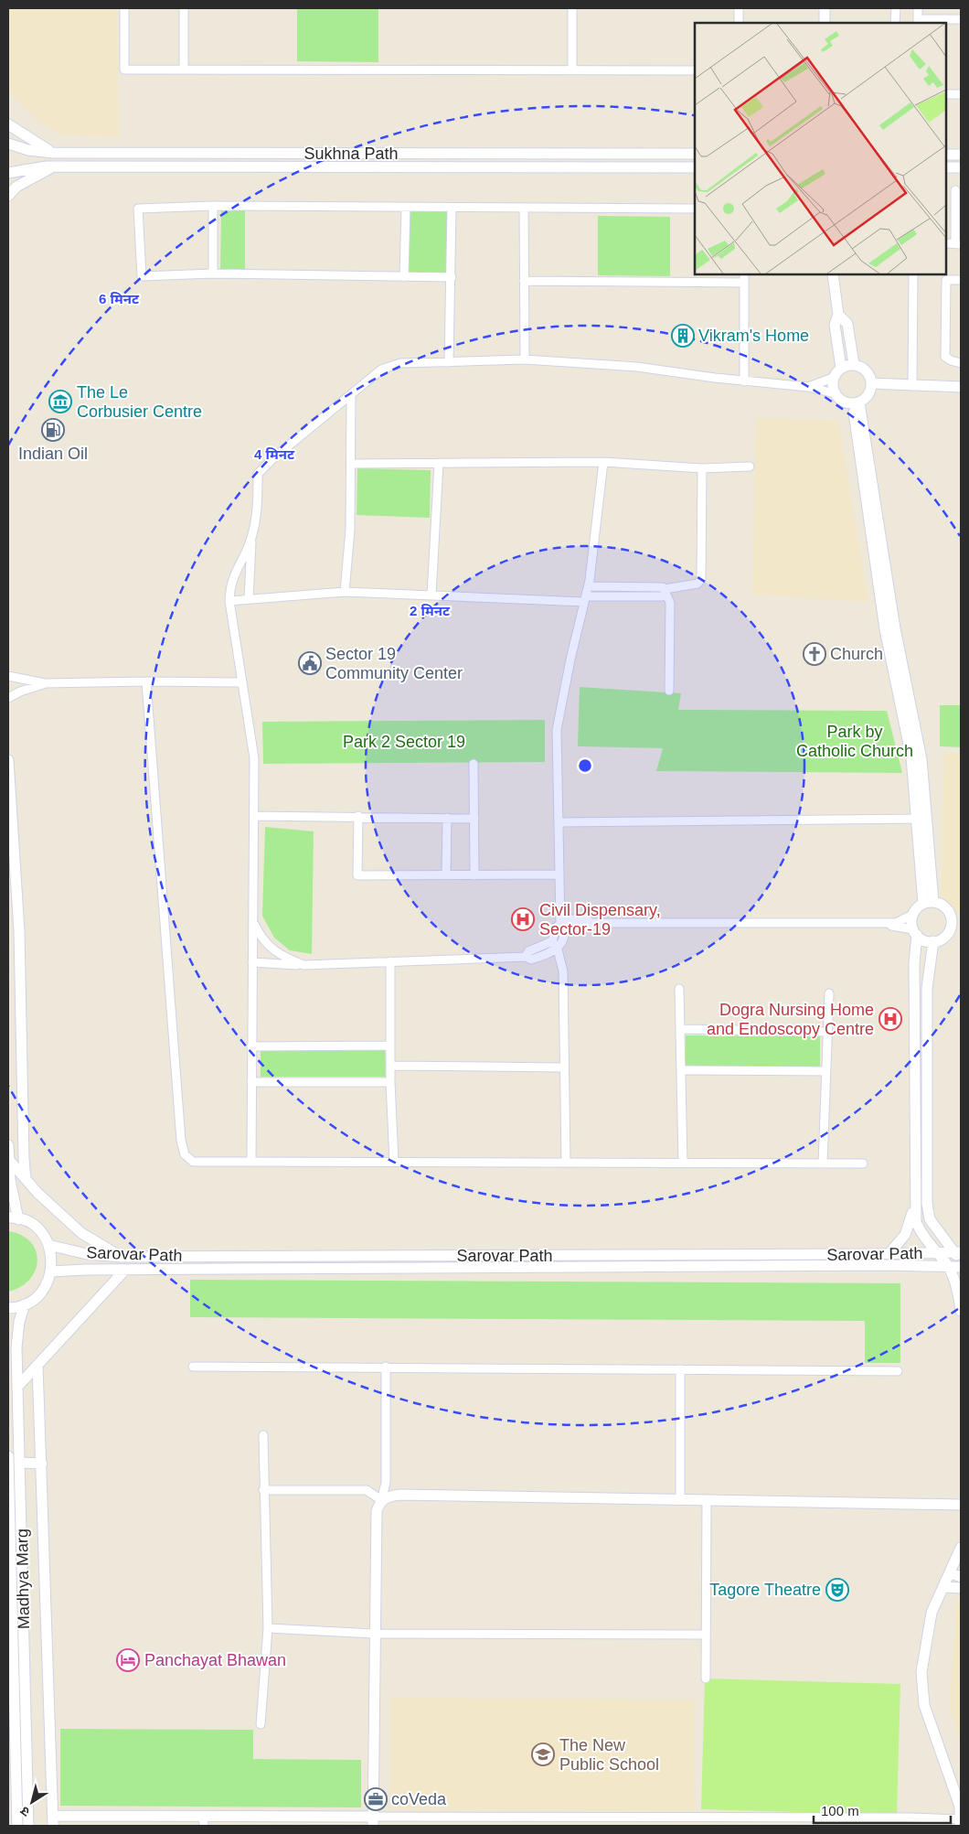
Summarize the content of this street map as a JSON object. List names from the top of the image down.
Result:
{
  "streets": {
    "main road": ["Sukhna Path", "Sarovar Path", "Madhya Marg"]
  },
  "parks": ["Park by Catholic Church", "Park 2 Sector 19"],
  "places": {
    "building": ["Vikram's Home"],
    "museum": ["The Le Corbusier Centre"],
    "fuel station": ["Indian Oil"],
    "church": ["Church"],
    "public building": ["Sector 19 Community Center"],
    "hospital": ["Civil Dispensary, Sector-19", "Dogra Nursing Home and Endoscopy Centre"],
    "theatre": ["Tagore Theatre"],
    "hotel": ["Panchayat Bhawan"],
    "school or university": ["The New Public School"],
    "office": ["coVeda"]
  },
  "scale_bar": "100 m",
  "north": "bottom left",
  "rings": ["6 मिनट", "4 मिनट", "2 मिनट"]
}
